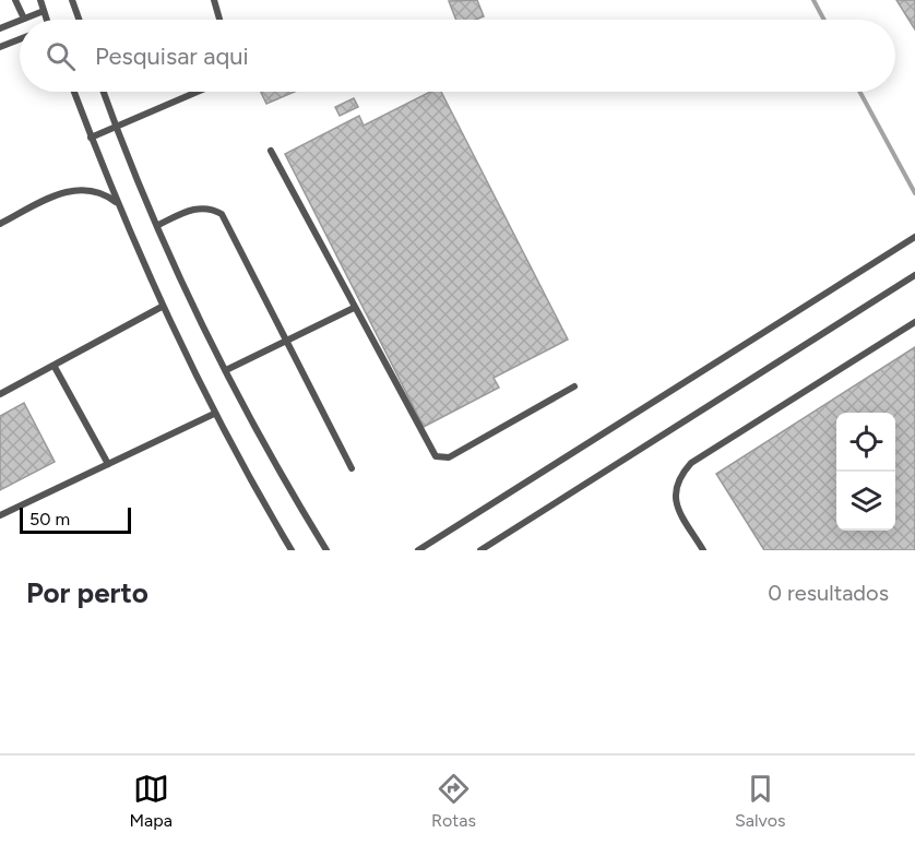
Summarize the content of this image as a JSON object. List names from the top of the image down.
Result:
{
  "scale_bar": "50 m",
  "page": {
    "search": "Pesquisar aqui",
    "scale": "50 m",
    "heading": ["Por perto", "0 resultados"],
    "nav": ["Mapa", "Rotas", "Salvos"]
  }
}
